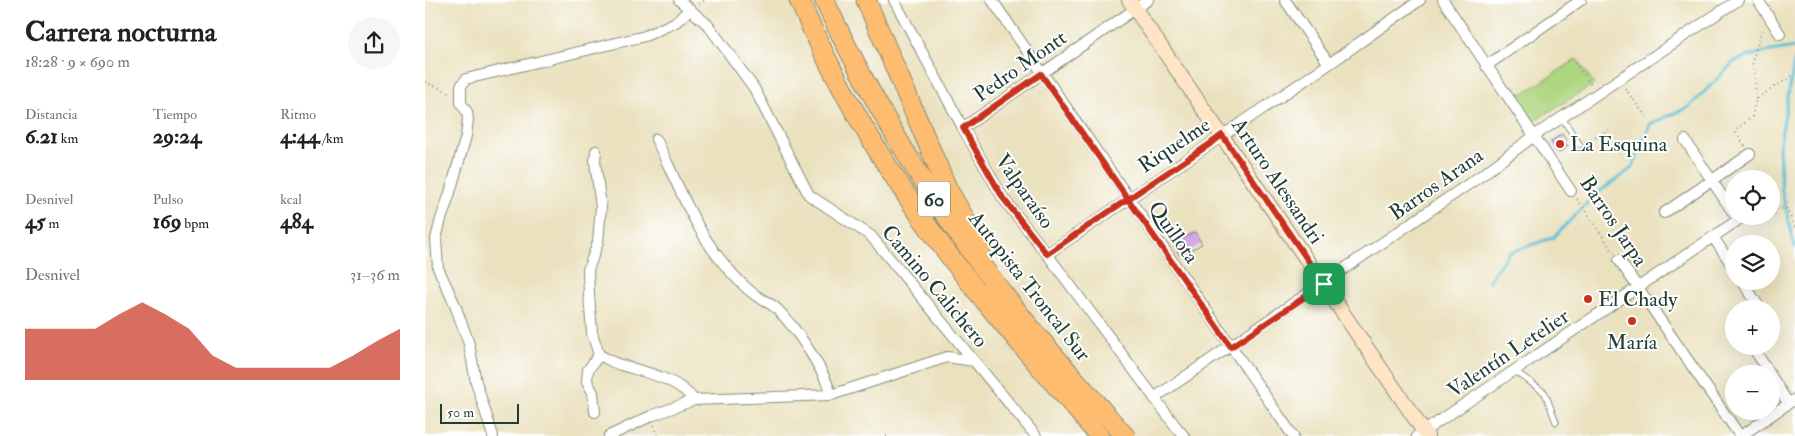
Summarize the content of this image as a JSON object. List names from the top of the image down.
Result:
{
  "streets": {
    "highway": ["60", "Autopista Troncal Sur"],
    "main road": ["Arturo Alessandri"],
    "street": [
      "Pedro Montt",
      "Riquelme",
      "Barros Arana",
      "Valparaíso",
      "Barros Jarpa",
      "Quillota",
      "Camino Calichero",
      "Valentín Letelier"
    ]
  },
  "crossings": [
    ["Pedro Montt", "Arturo Alessandri"],
    ["Pedro Montt", "Valparaíso"],
    ["Pedro Montt", "Quillota"],
    ["Riquelme", "Arturo Alessandri"],
    ["Riquelme", "Valparaíso"],
    ["Riquelme", "Quillota"],
    ["Arturo Alessandri", "Barros Arana"],
    ["Arturo Alessandri", "Valentín Letelier"],
    ["Barros Arana", "Valparaíso"],
    ["Barros Arana", "Barros Jarpa"],
    ["Barros Arana", "Quillota"],
    ["Barros Jarpa", "Valentín Letelier"]
  ],
  "places": ["La Esquina", "El Chady", "María"],
  "scale_bar": "50 m",
  "page": {
    "heading": ["Carrera nocturna", "18:28 · 9 × 690 m"],
    "stats": [
      ["Distancia", "6.21 km"],
      ["Tiempo", "29:24"],
      ["Ritmo", "4:44 /km"],
      ["Desnivel", "45 m"],
      ["Pulso", "169 bpm"],
      ["kcal", "484"]
    ],
    "map_buttons": ["+", "−"],
    "chart": ["Desnivel", "31–36 m"],
    "scale": "50 m"
  }
}
